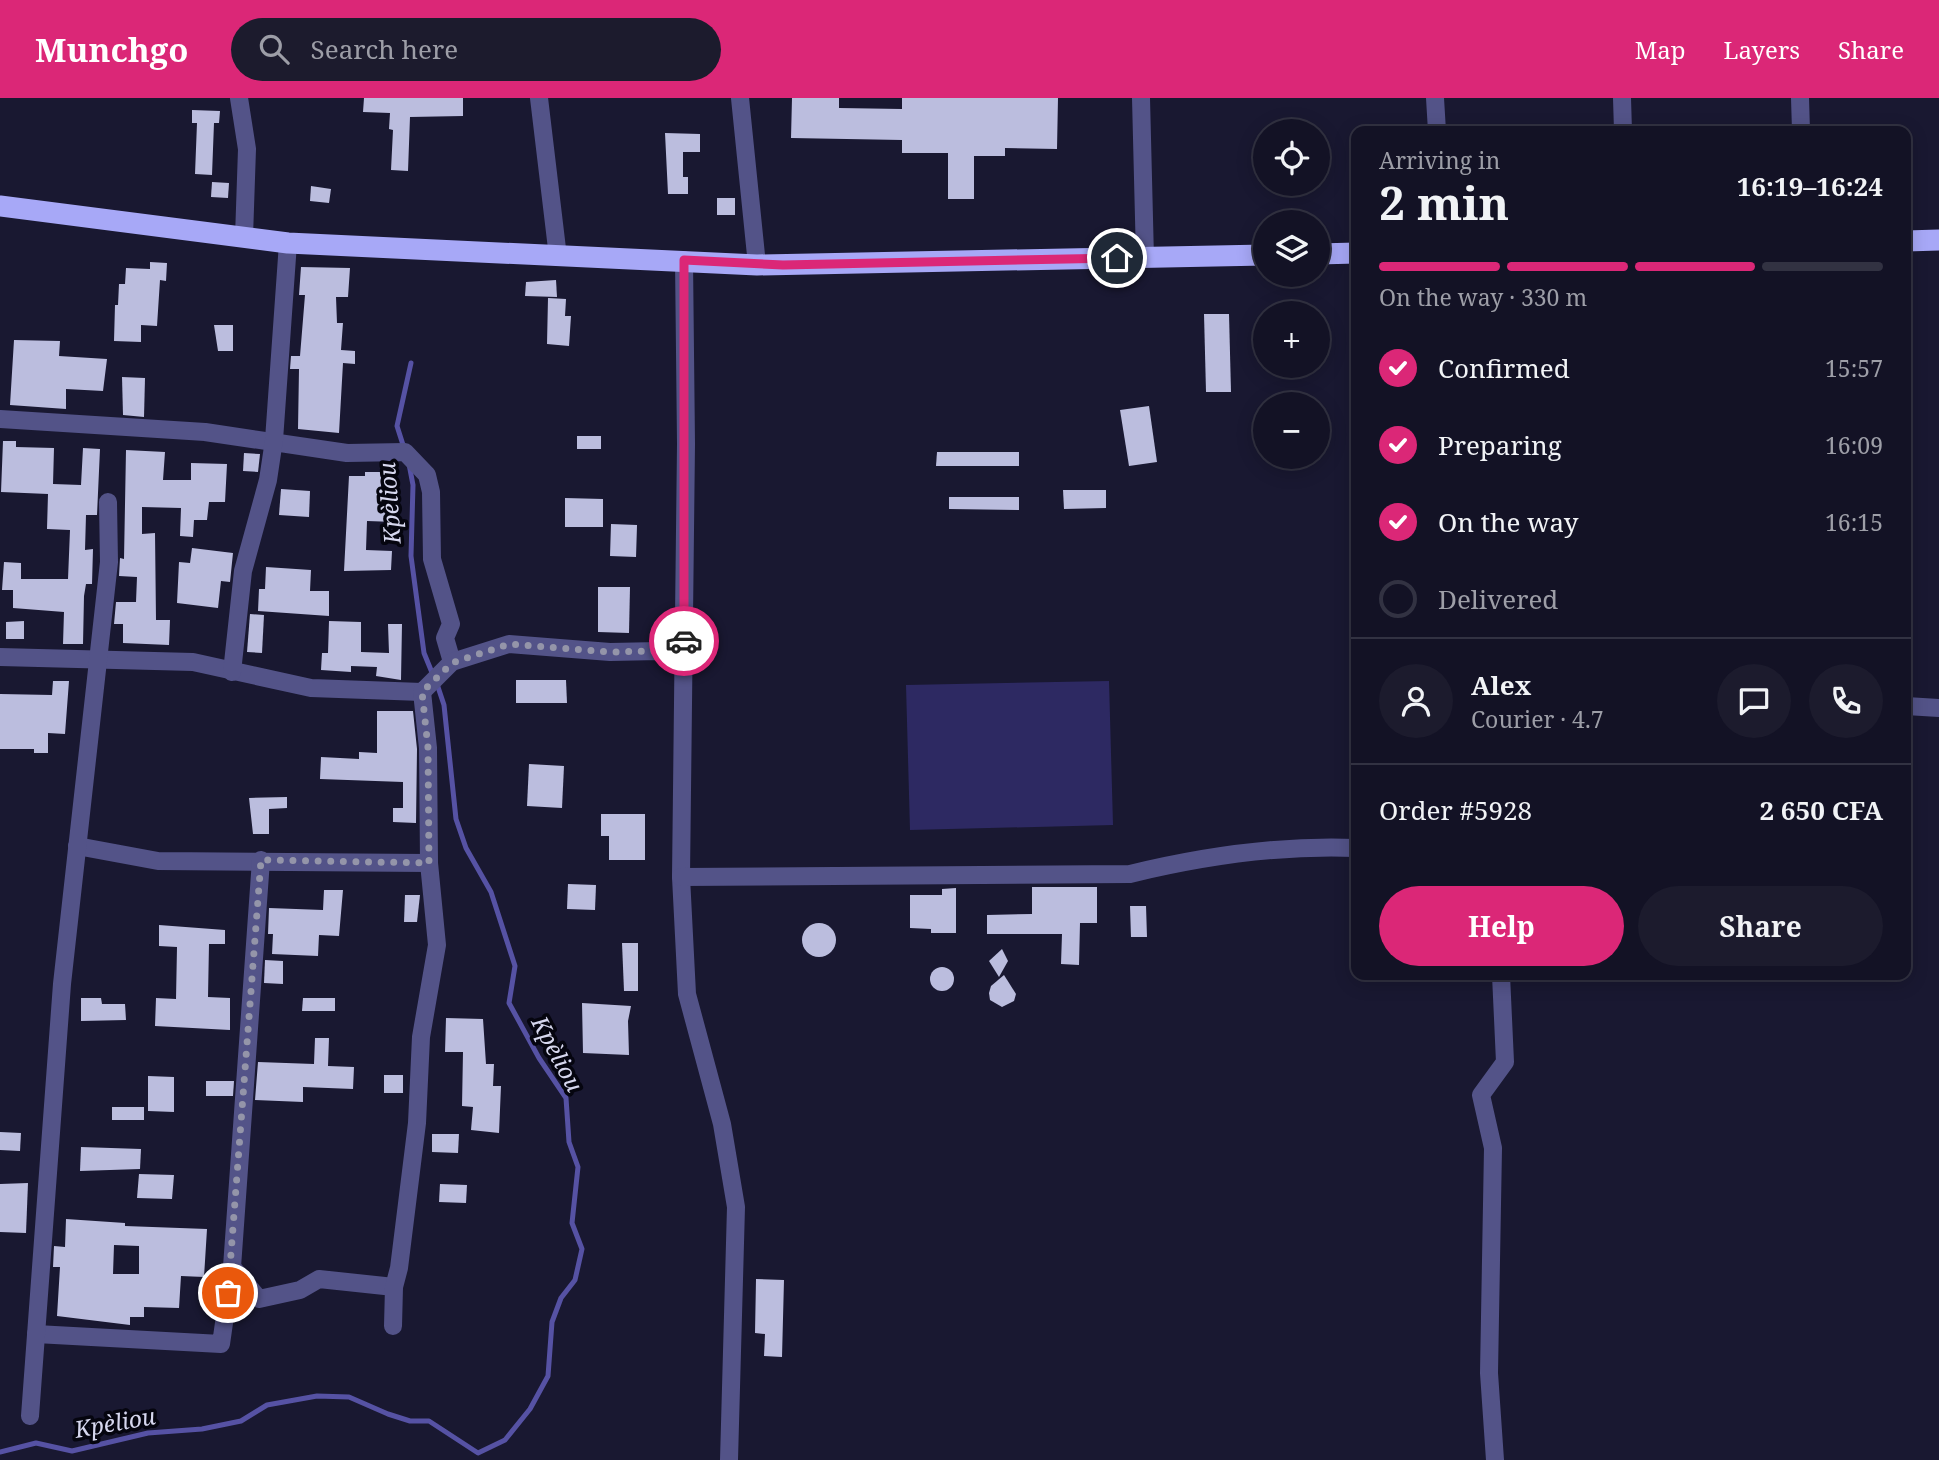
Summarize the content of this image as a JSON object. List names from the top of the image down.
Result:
{
  "water": ["Kpèliou"],
  "page": {
    "header": "Munchgo",
    "search": "Search here",
    "nav": ["Map", "Layers", "Share"],
    "map_buttons": ["+", "−"],
    "heading": ["2 min", "Arriving in", "16:19–16:24"],
    "panel": [
      "Alex",
      "Courier · 4.7",
      "Order #5928",
      "2 650 CFA"
    ],
    "bar": "On the way · 330 m",
    "list": [
      ["Confirmed", "15:57"],
      ["Preparing", "16:09"],
      ["On the way", "16:15"],
      "Delivered"
    ],
    "buttons": ["Help", "Share"]
  }
}
